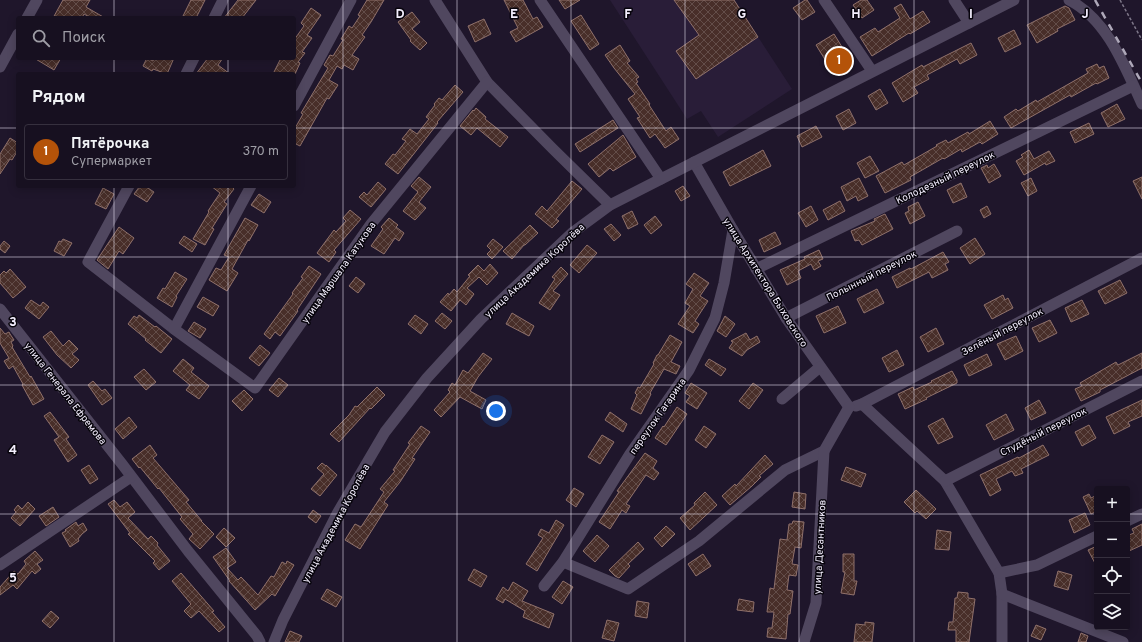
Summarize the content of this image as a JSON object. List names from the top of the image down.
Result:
{
  "streets": {
    "street": [
      "Колодезный переулок",
      "улица Академика Королёва",
      "улица Маршала Катукова",
      "Полынный переулок",
      "улица Архитектора Быховского",
      "Зелёный переулок",
      "улица Генерала Ефремова",
      "переулок Гагарина",
      "Студёный переулок",
      "улица Десантников"
    ]
  },
  "crossings": [
    ["Колодезный переулок", "улица Архитектора Быховского"],
    ["улица Академика Королёва", "улица Архитектора Быховского"],
    ["Полынный переулок", "улица Архитектора Быховского"],
    ["улица Архитектора Быховского", "переулок Гагарина"]
  ],
  "page": {
    "search": "Поиск",
    "pins": "1",
    "heading": "Рядом",
    "list": [
      {
        "mark": "1",
        "name": "Пятёрочка",
        "note": "Супермаркет",
        "value": "370 m"
      }
    ],
    "map_buttons": ["+", "−"]
  },
  "grid": {
    "columns": [
      "D",
      "E",
      "F",
      "G",
      "H",
      "I",
      "J"
    ],
    "rows": ["3", "4", "5"]
  }
}
